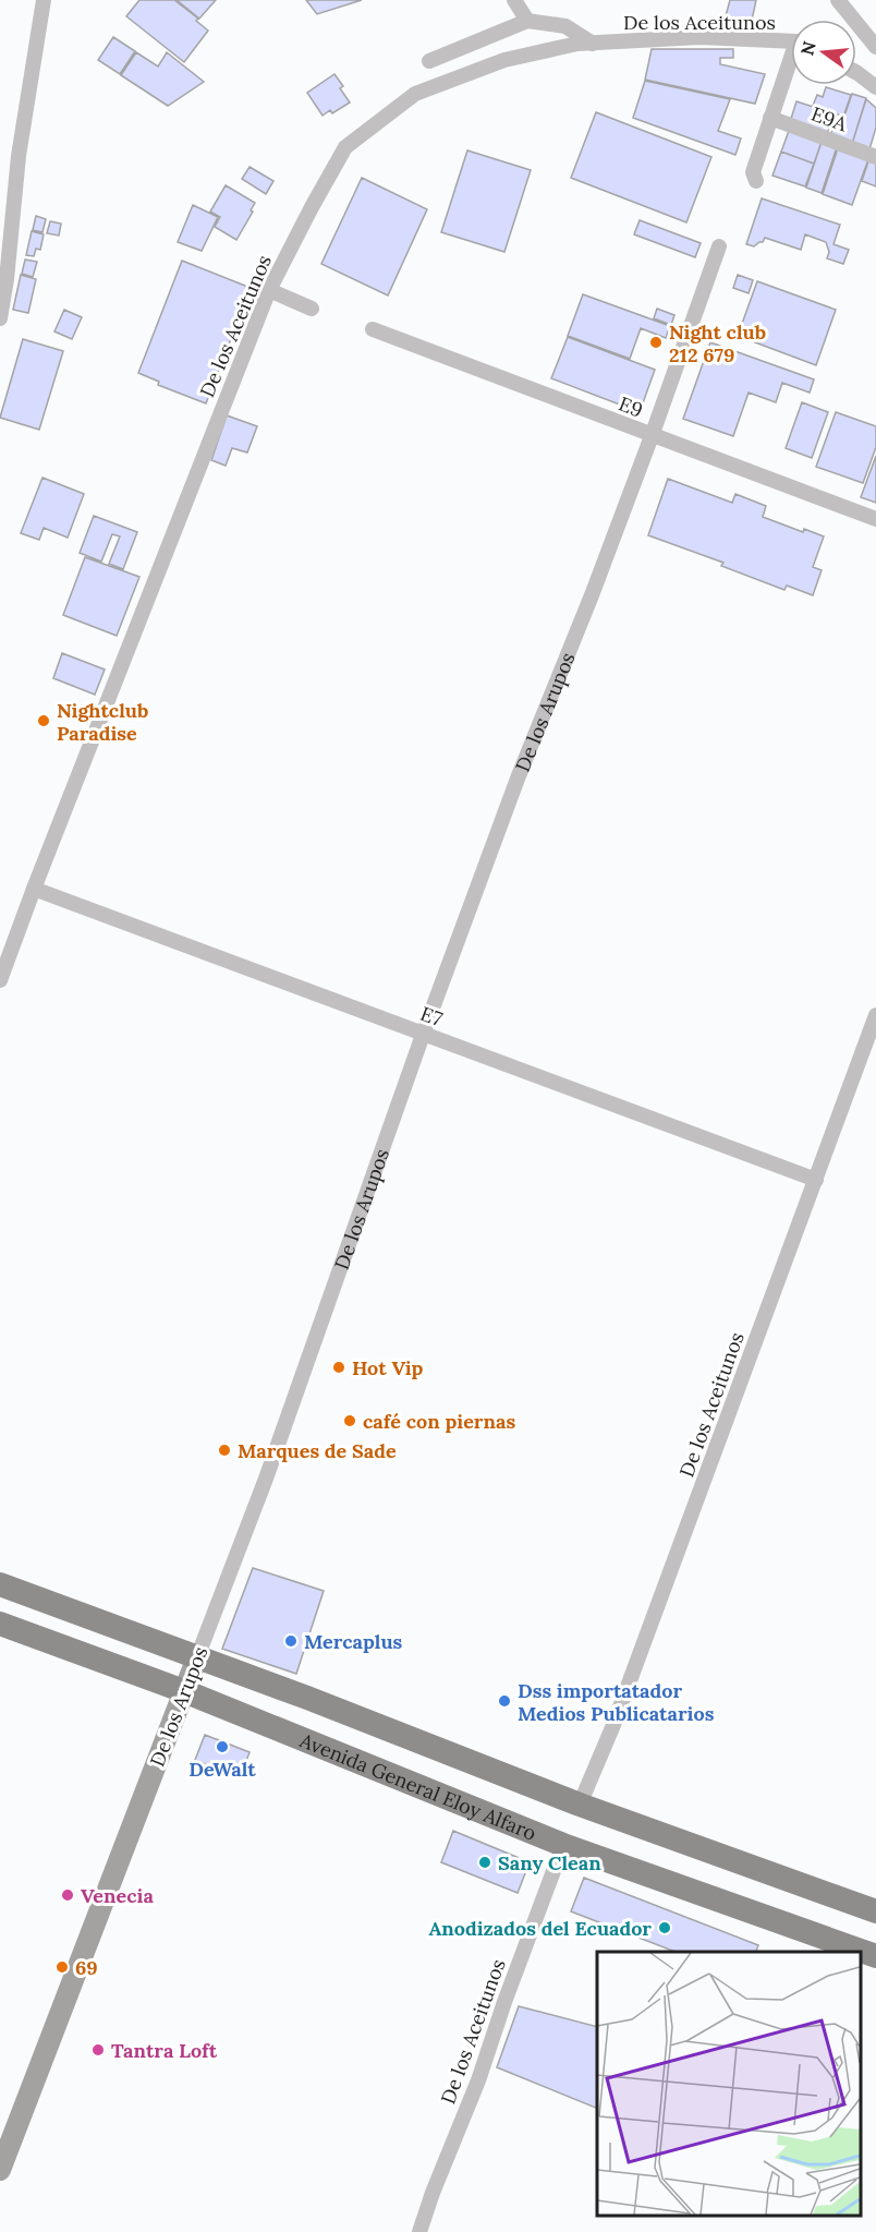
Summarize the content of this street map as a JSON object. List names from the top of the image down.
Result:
{
  "streets": {
    "main road": ["Avenida General Eloy Alfaro"],
    "street": [
      "De los Aceitunos",
      "E9A",
      "E9",
      "De los Arupos",
      "E7"
    ]
  },
  "crossings": [
    ["De los Aceitunos", "E7"],
    ["De los Aceitunos", "Avenida General Eloy Alfaro"],
    ["E9", "De los Arupos"],
    ["De los Arupos", "E7"],
    ["De los Arupos", "Avenida General Eloy Alfaro"]
  ],
  "places": [
    "Night club 212 679",
    "Nightclub Paradise",
    "Hot Vip",
    "café con piernas",
    "Marques de Sade",
    "Mercaplus",
    "Dss importatador Medios Publicatarios",
    "DeWalt",
    "Sany Clean",
    "Venecia",
    "Anodizados del Ecuador",
    "69",
    "Tantra Loft"
  ],
  "north": "left"
}
